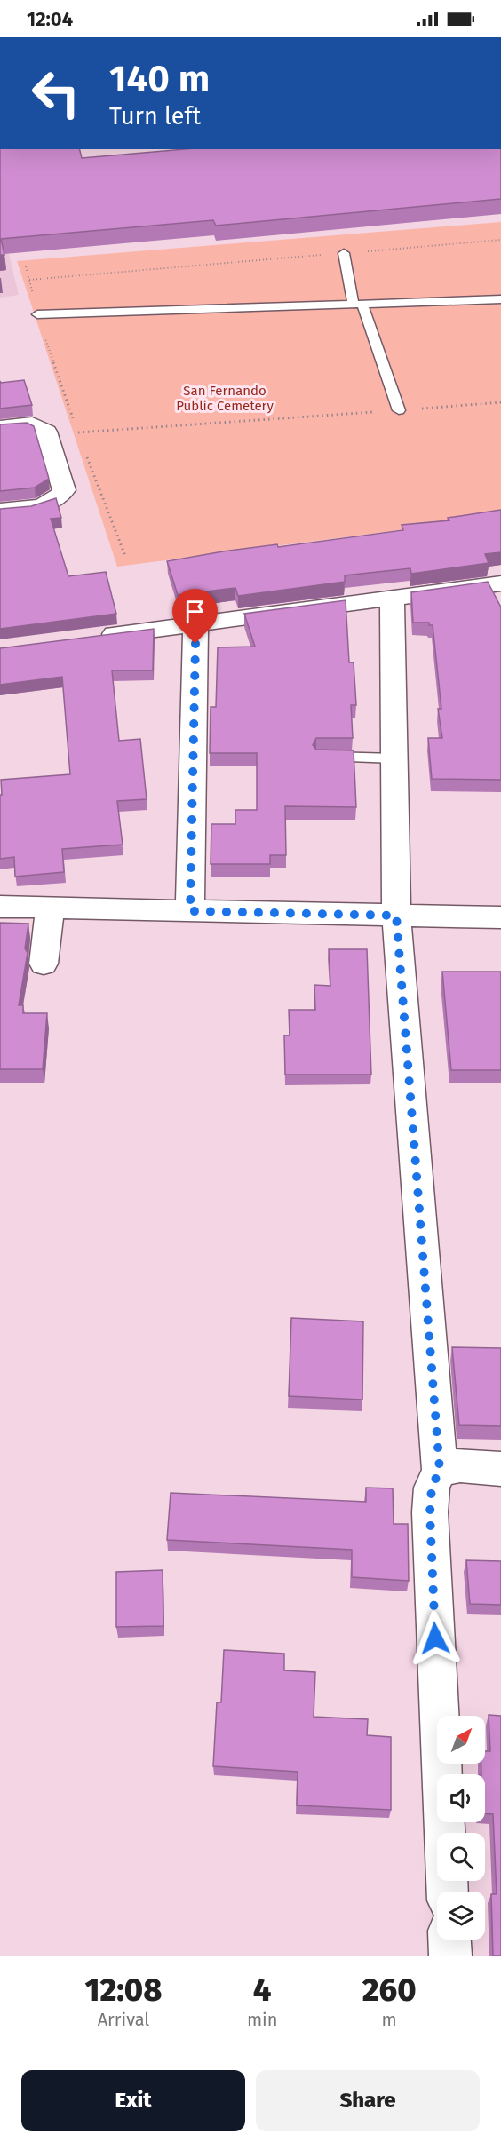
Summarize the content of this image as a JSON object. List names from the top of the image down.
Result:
{
  "parks": ["San Fernando Public Cemetery"],
  "north": "top right",
  "page": {
    "status": "12:04",
    "turn": ["140 m", "Turn left"],
    "eta": [
      "12:08",
      "Arrival",
      "4",
      "min",
      "260",
      "m"
    ],
    "buttons": ["Exit", "Share"]
  }
}
